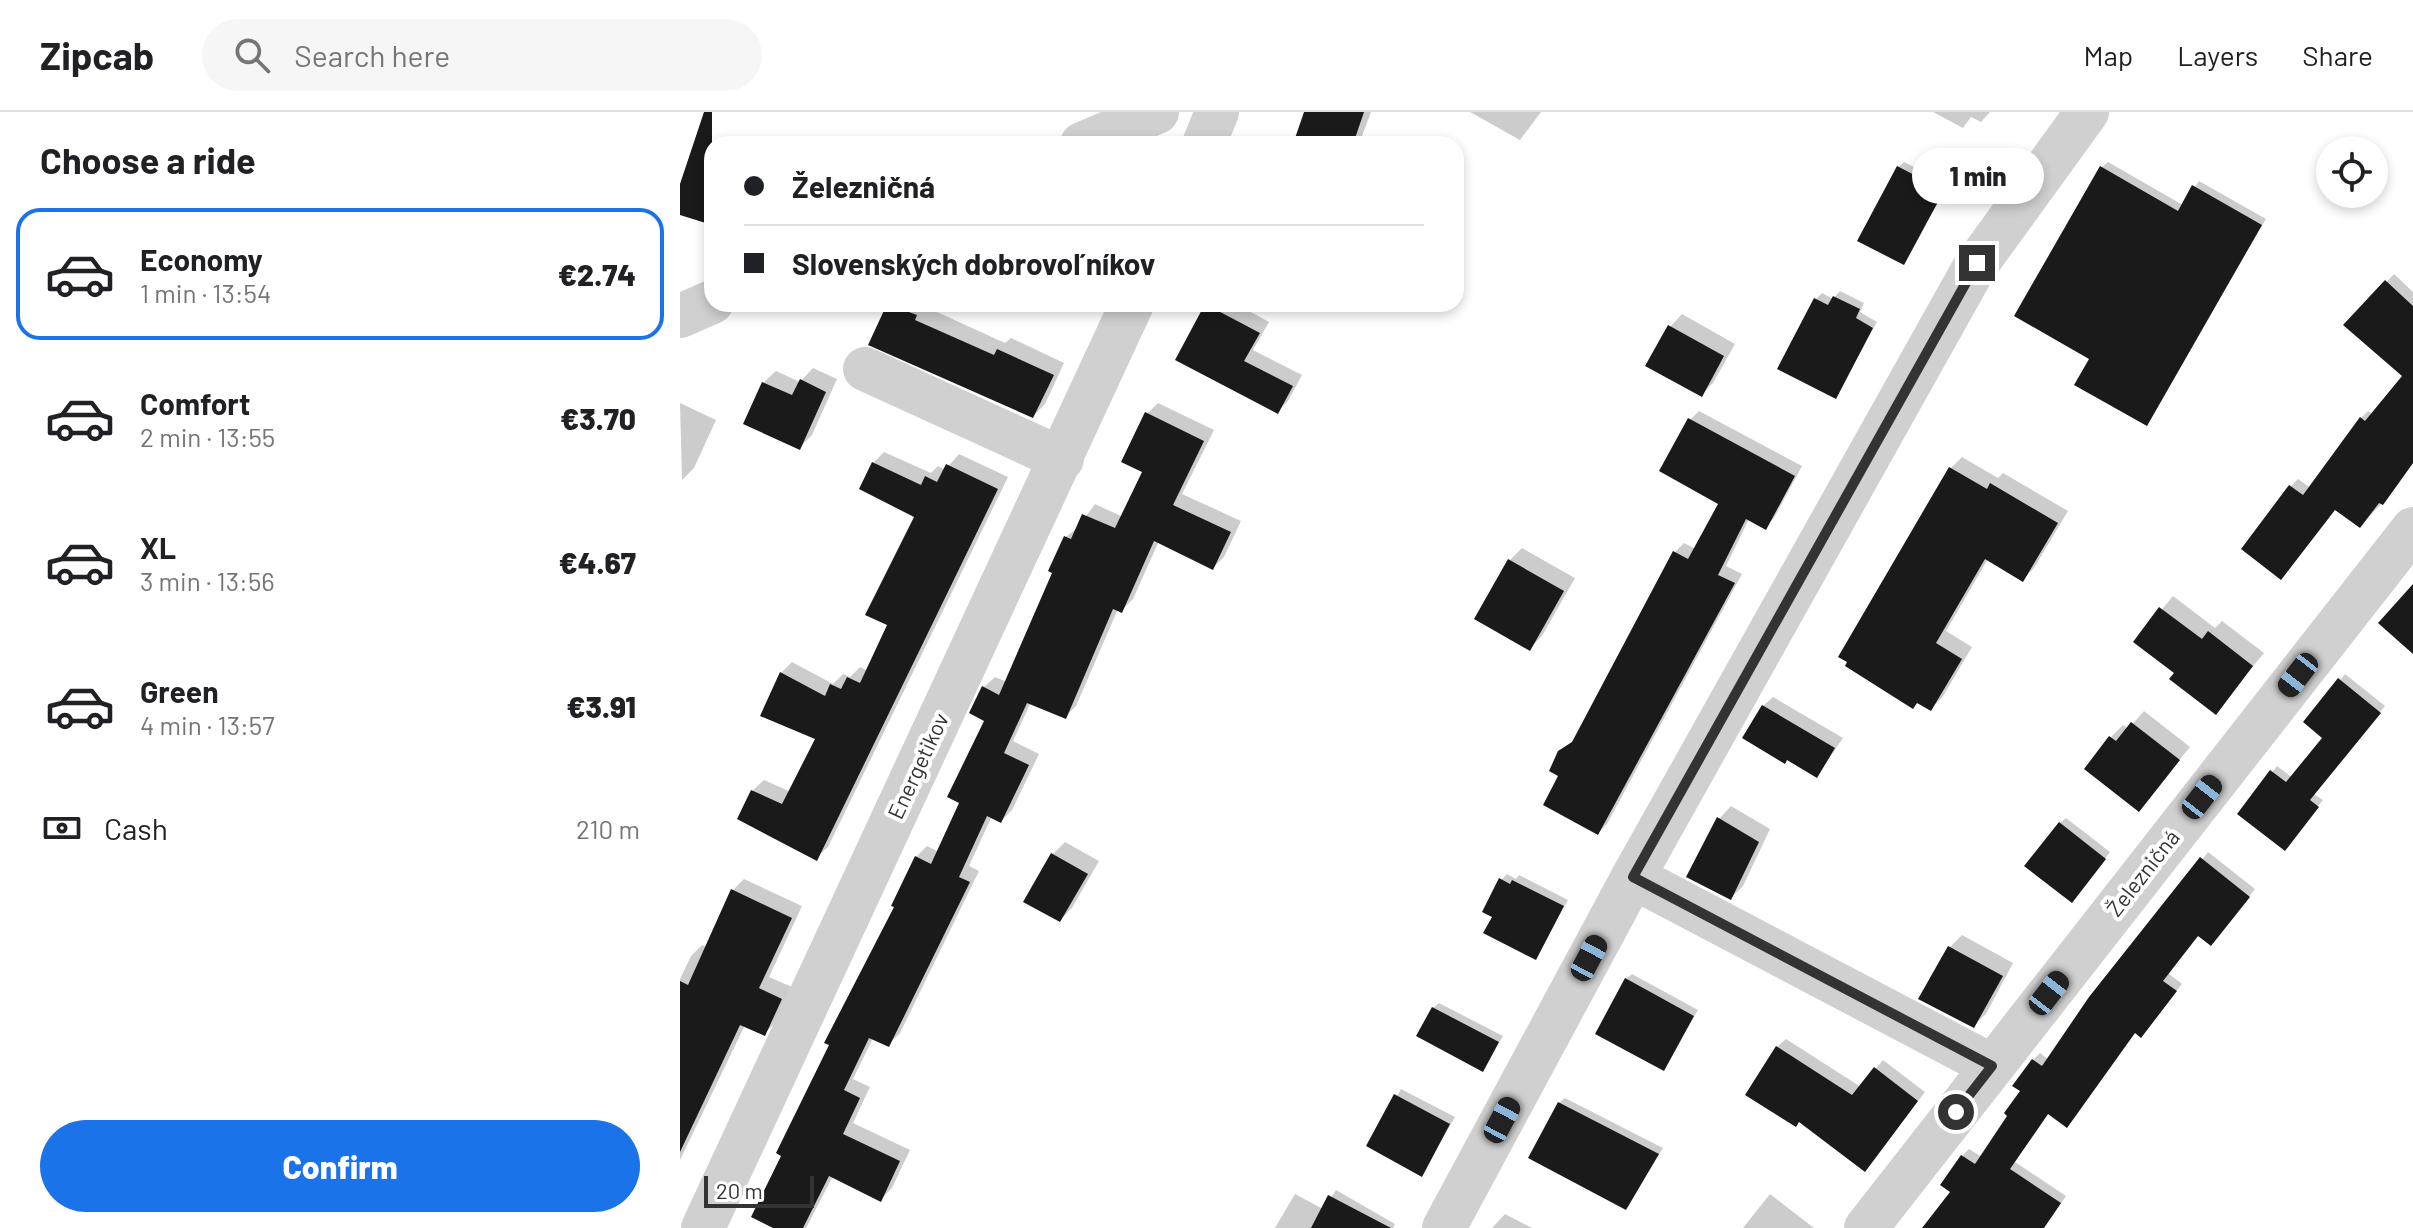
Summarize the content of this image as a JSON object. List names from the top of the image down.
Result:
{
  "streets": {
    "street": ["Energetikov", "Železničná"]
  },
  "scale_bar": "20 m",
  "page": {
    "header": "Zipcab",
    "search": "Search here",
    "nav": ["Map", "Layers", "Share"],
    "heading": "Choose a ride",
    "banner": ["Železničná", "Slovenských dobrovoľníkov"],
    "bubble": "1 min",
    "list": [
      {
        "name": "Economy",
        "note": "1 min · 13:54",
        "value": "€2.74"
      },
      {
        "name": "Comfort",
        "note": "2 min · 13:55",
        "value": "€3.70"
      },
      {
        "name": "XL",
        "note": "3 min · 13:56",
        "value": "€4.67"
      },
      {
        "name": "Green",
        "note": "4 min · 13:57",
        "value": "€3.91"
      }
    ],
    "pay": ["Cash", "210 m"],
    "buttons": "Confirm",
    "scale": "20 m"
  }
}
